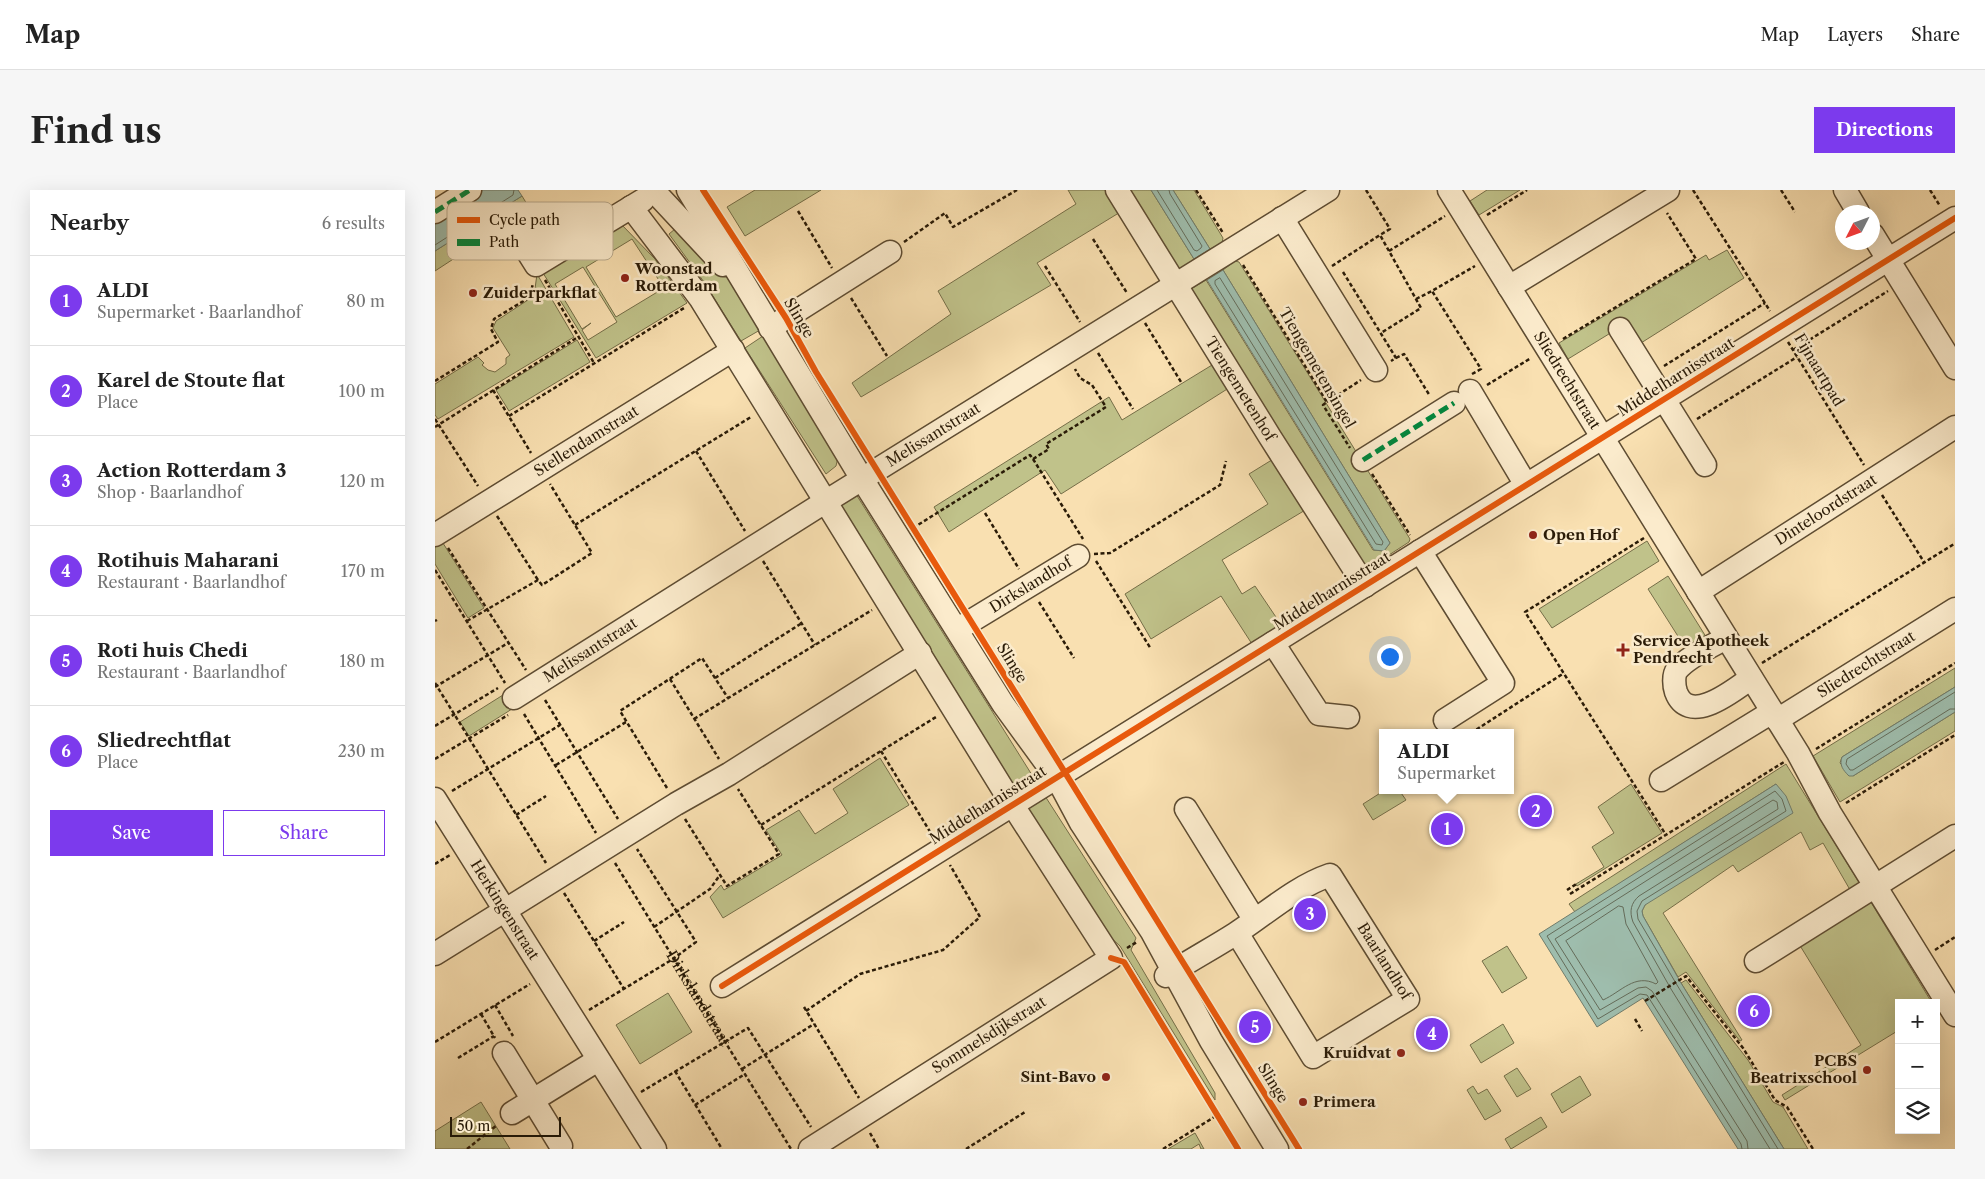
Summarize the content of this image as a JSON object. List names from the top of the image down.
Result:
{
  "streets": {
    "street": [
      "Slinge",
      "Middelharnisstraat",
      "Sliedrechtstraat",
      "Tiengemetenhof",
      "Melissantstraat",
      "Stellendamstraat",
      "Dinteloordstraat",
      "Dirkslandhof",
      "Herkingenstraat",
      "Baarlandhof",
      "Sommelsdijkstraat"
    ],
    "path": ["Tiengemetensingel", "Fijnaartpad", "Dirkslandstraat"]
  },
  "crossings": [
    ["Slinge", "Middelharnisstraat"],
    ["Slinge", "Melissantstraat"],
    ["Slinge", "Dirkslandhof"],
    ["Slinge", "Baarlandhof"],
    ["Tiengemetensingel", "Middelharnisstraat"],
    ["Tiengemetensingel", "Melissantstraat"],
    ["Fijnaartpad", "Middelharnisstraat"],
    ["Fijnaartpad", "Dinteloordstraat"],
    ["Middelharnisstraat", "Sliedrechtstraat"],
    ["Middelharnisstraat", "Tiengemetenhof"],
    ["Middelharnisstraat", "Sommelsdijkstraat"],
    ["Sliedrechtstraat", "Dinteloordstraat"],
    ["Tiengemetenhof", "Melissantstraat"],
    ["Melissantstraat", "Dirkslandstraat"]
  ],
  "places": {
    "other": [
      "Woonstad Rotterdam",
      "Zuiderparkflat",
      "Open Hof",
      "Kruidvat",
      "PCBS Beatrixschool",
      "Sint-Bavo",
      "Primera"
    ],
    "health": ["Service Apotheek Pendrecht"]
  },
  "legend": ["Cycle path", "Path"],
  "scale_bar": "50 m",
  "north": "bottom left",
  "page": {
    "header": "Map",
    "nav": ["Map", "Layers", "Share"],
    "buttons": [
      "Directions",
      ["Save", "Share"]
    ],
    "title": "Find us",
    "heading": ["Nearby", "6 results"],
    "list": [
      {
        "mark": "1",
        "name": "ALDI",
        "note": "Supermarket · Baarlandhof",
        "value": "80 m"
      },
      {
        "mark": "2",
        "name": "Karel de Stoute flat",
        "note": "Place",
        "value": "100 m"
      },
      {
        "mark": "3",
        "name": "Action Rotterdam 3",
        "note": "Shop · Baarlandhof",
        "value": "120 m"
      },
      {
        "mark": "4",
        "name": "Rotihuis Maharani",
        "note": "Restaurant · Baarlandhof",
        "value": "170 m"
      },
      {
        "mark": "5",
        "name": "Roti huis Chedi",
        "note": "Restaurant · Baarlandhof",
        "value": "180 m"
      },
      {
        "mark": "6",
        "name": "Sliedrechtflat",
        "note": "Place",
        "value": "230 m"
      }
    ],
    "popup": ["ALDI", "Supermarket"],
    "pins": [
      "2",
      "1",
      "3",
      "6",
      "5",
      "4"
    ],
    "map_buttons": ["+", "−"],
    "scale": "50 m"
  }
}
